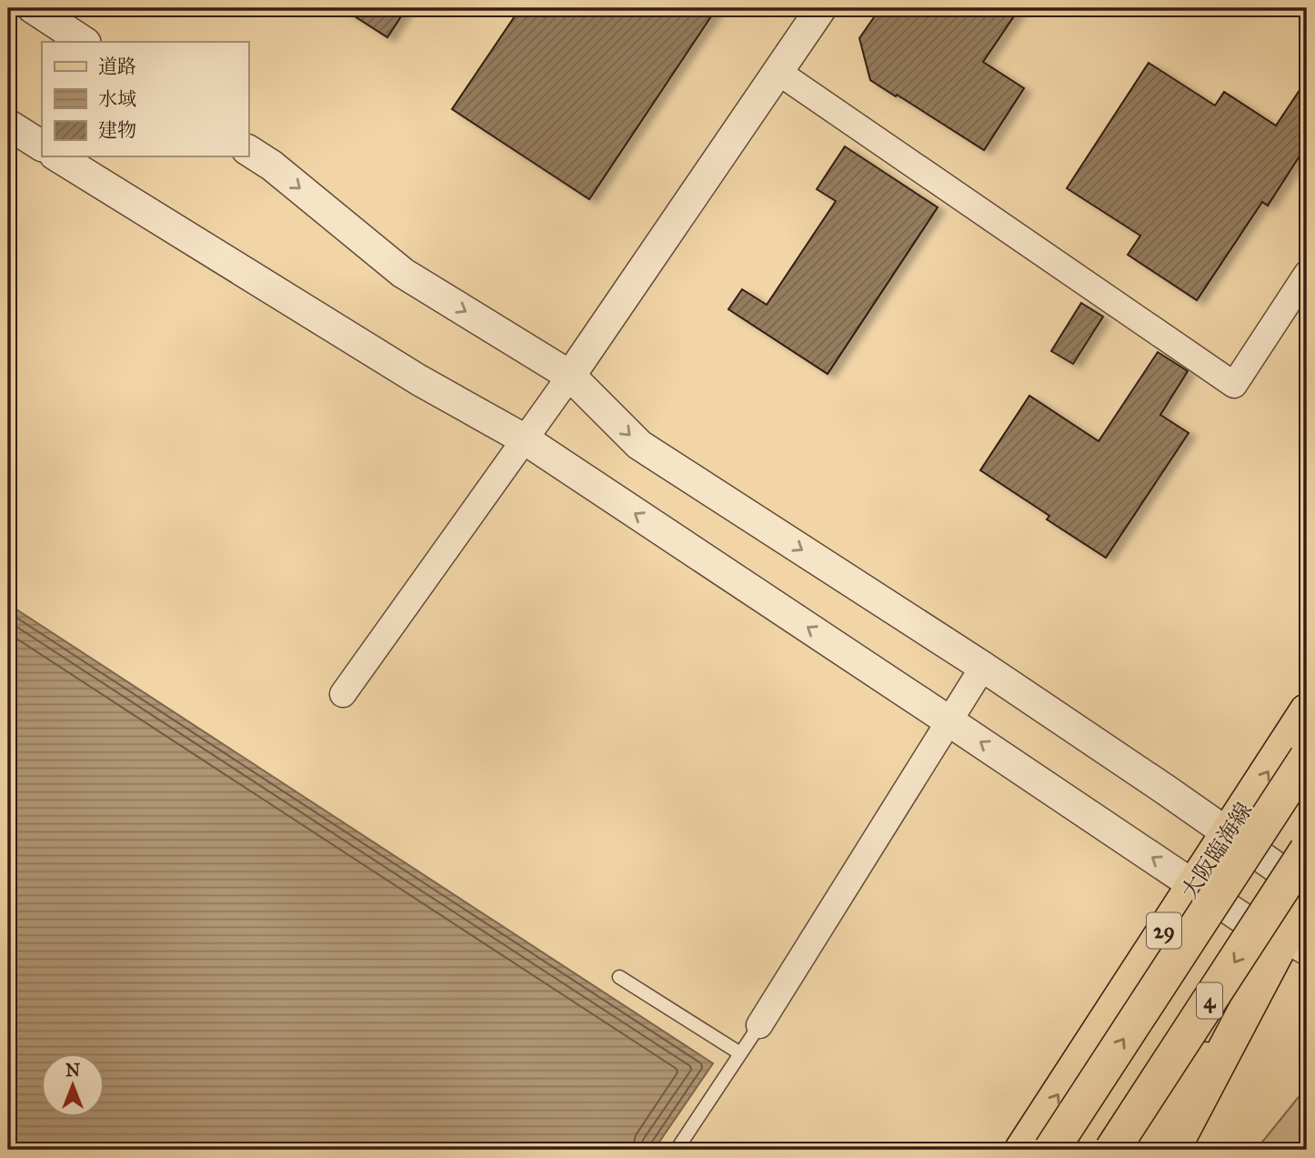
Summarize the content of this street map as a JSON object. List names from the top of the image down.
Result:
{
  "streets": {
    "main road": ["大阪臨海線", "29", "4"]
  },
  "legend": ["道路", "水域", "建物"],
  "north": "top"
}
